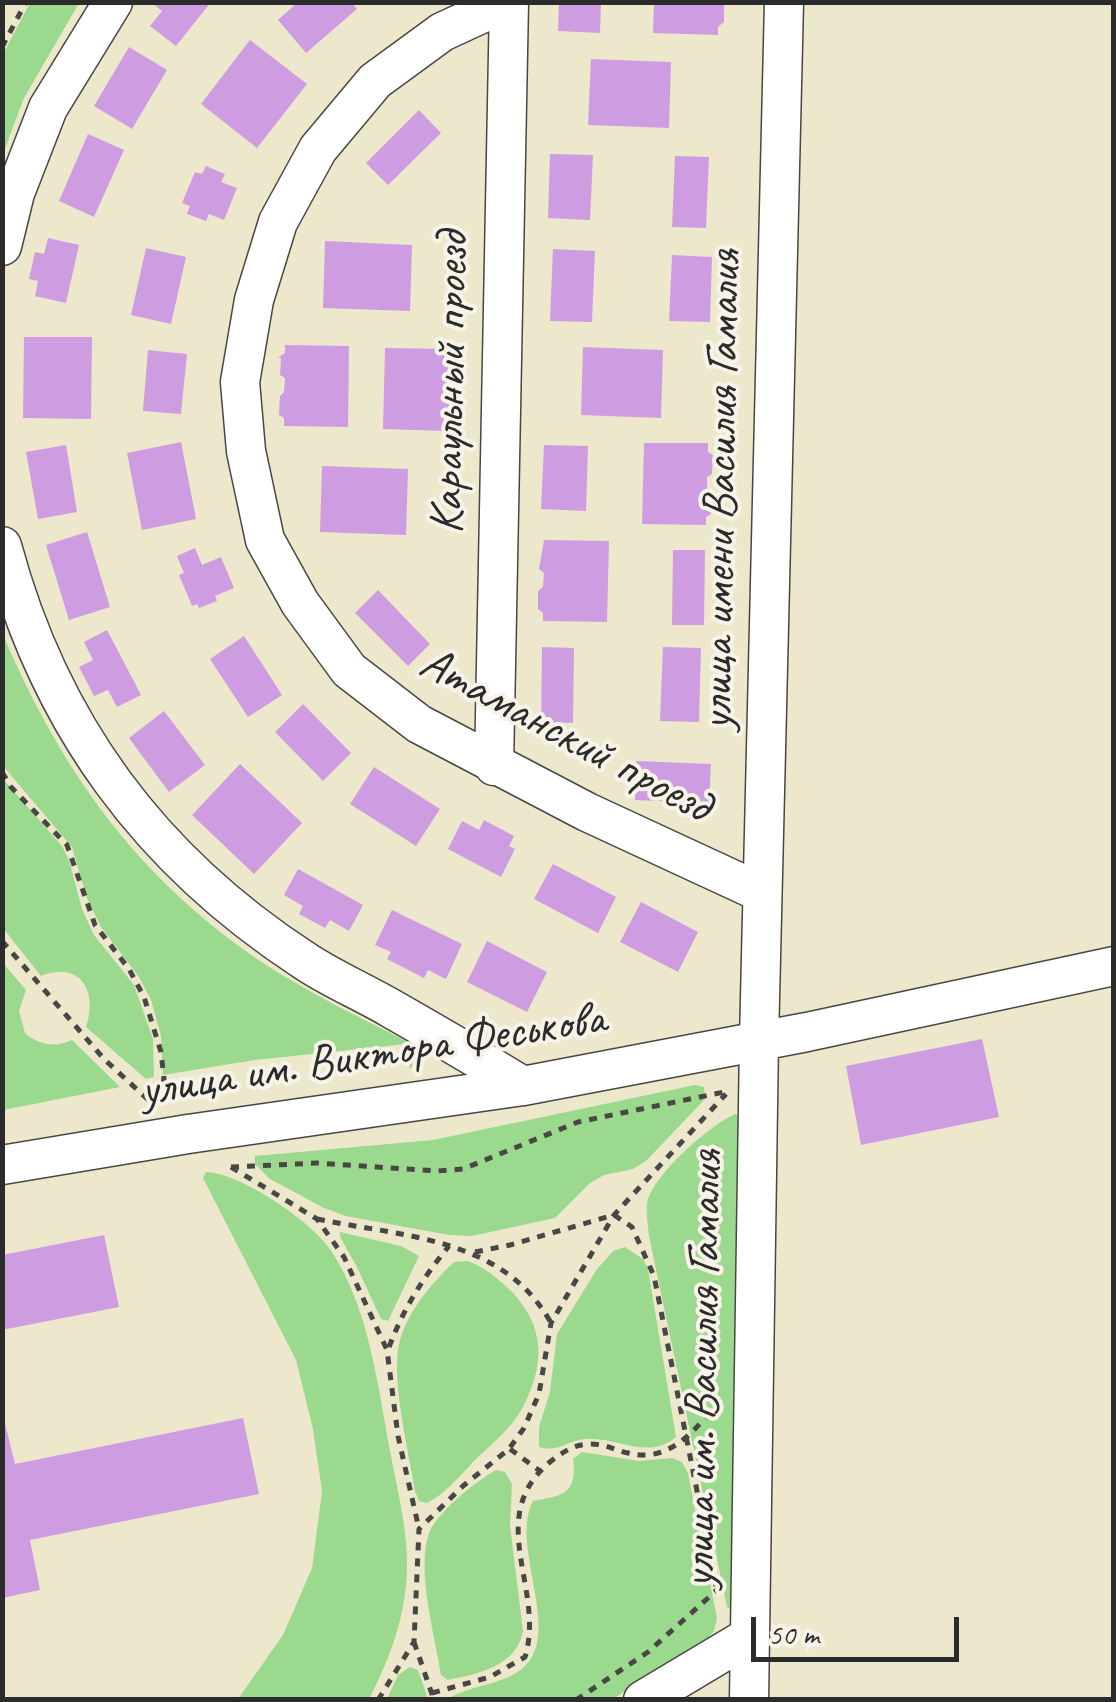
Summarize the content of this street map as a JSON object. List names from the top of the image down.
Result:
{
  "streets": {
    "street": [
      "Караульный проезд",
      "улица имени Василия Гамалия",
      "Атаманский проезд",
      "улица им. Виктора Феськова",
      "улица им. Василия Гамалия"
    ]
  },
  "crossings": [
    ["Караульный проезд", "Атаманский проезд"],
    ["улица имени Василия Гамалия", "Атаманский проезд"],
    ["улица имени Василия Гамалия", "улица им. Виктора Феськова"],
    ["улица имени Василия Гамалия", "улица им. Василия Гамалия"],
    ["улица им. Виктора Феськова", "улица им. Василия Гамалия"]
  ],
  "scale_bar": "50 m"
}
